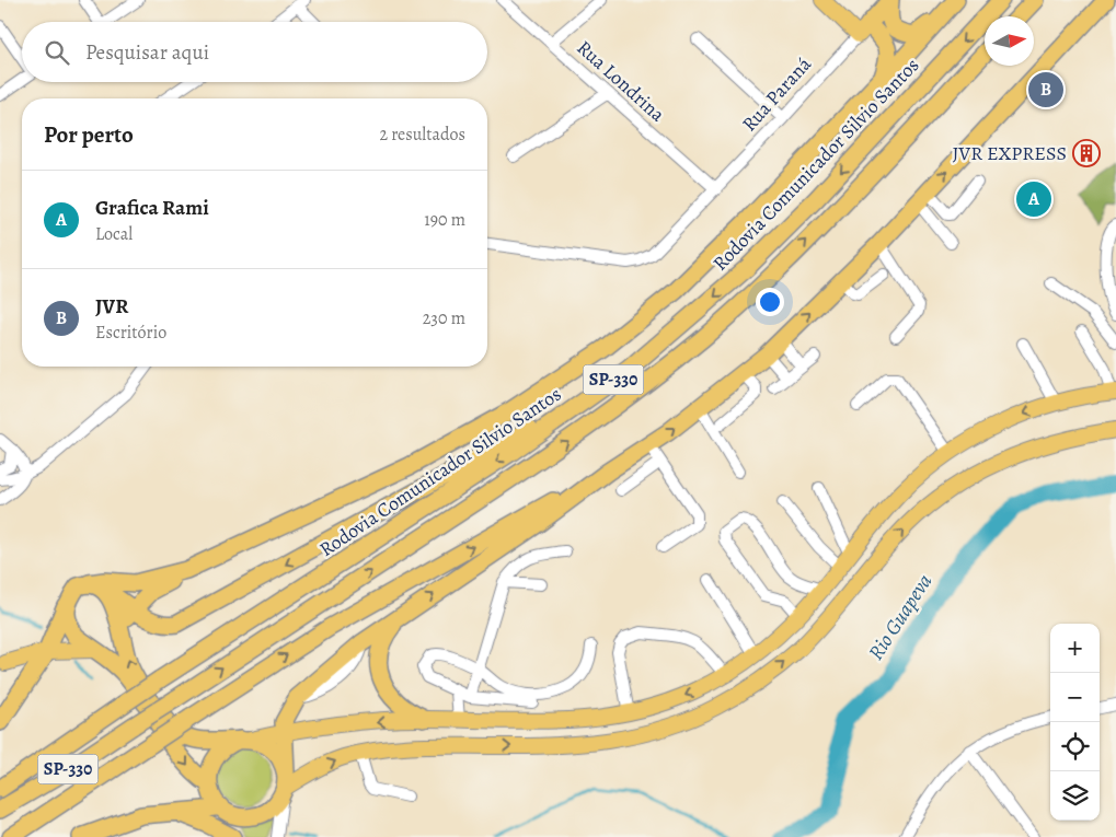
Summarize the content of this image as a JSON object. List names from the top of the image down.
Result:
{
  "streets": {
    "highway": ["Rua Paraná", "Rodovia Comunicador Silvio Santos", "SP-330"],
    "street": ["Rua Londrina"]
  },
  "crossings": [
    ["Rua Londrina", "Rua Paraná"]
  ],
  "water": ["Rio Guapeva"],
  "places": {
    "building": ["JVR EXPRESS"]
  },
  "north": "right",
  "page": {
    "search": "Pesquisar aqui",
    "pins": ["B", "A"],
    "heading": ["Por perto", "2 resultados"],
    "list": [
      {
        "mark": "A",
        "name": "Grafica Rami",
        "note": "Local",
        "value": "190 m"
      },
      {
        "mark": "B",
        "name": "JVR",
        "note": "Escritório",
        "value": "230 m"
      }
    ],
    "map_buttons": ["+", "−"]
  }
}
